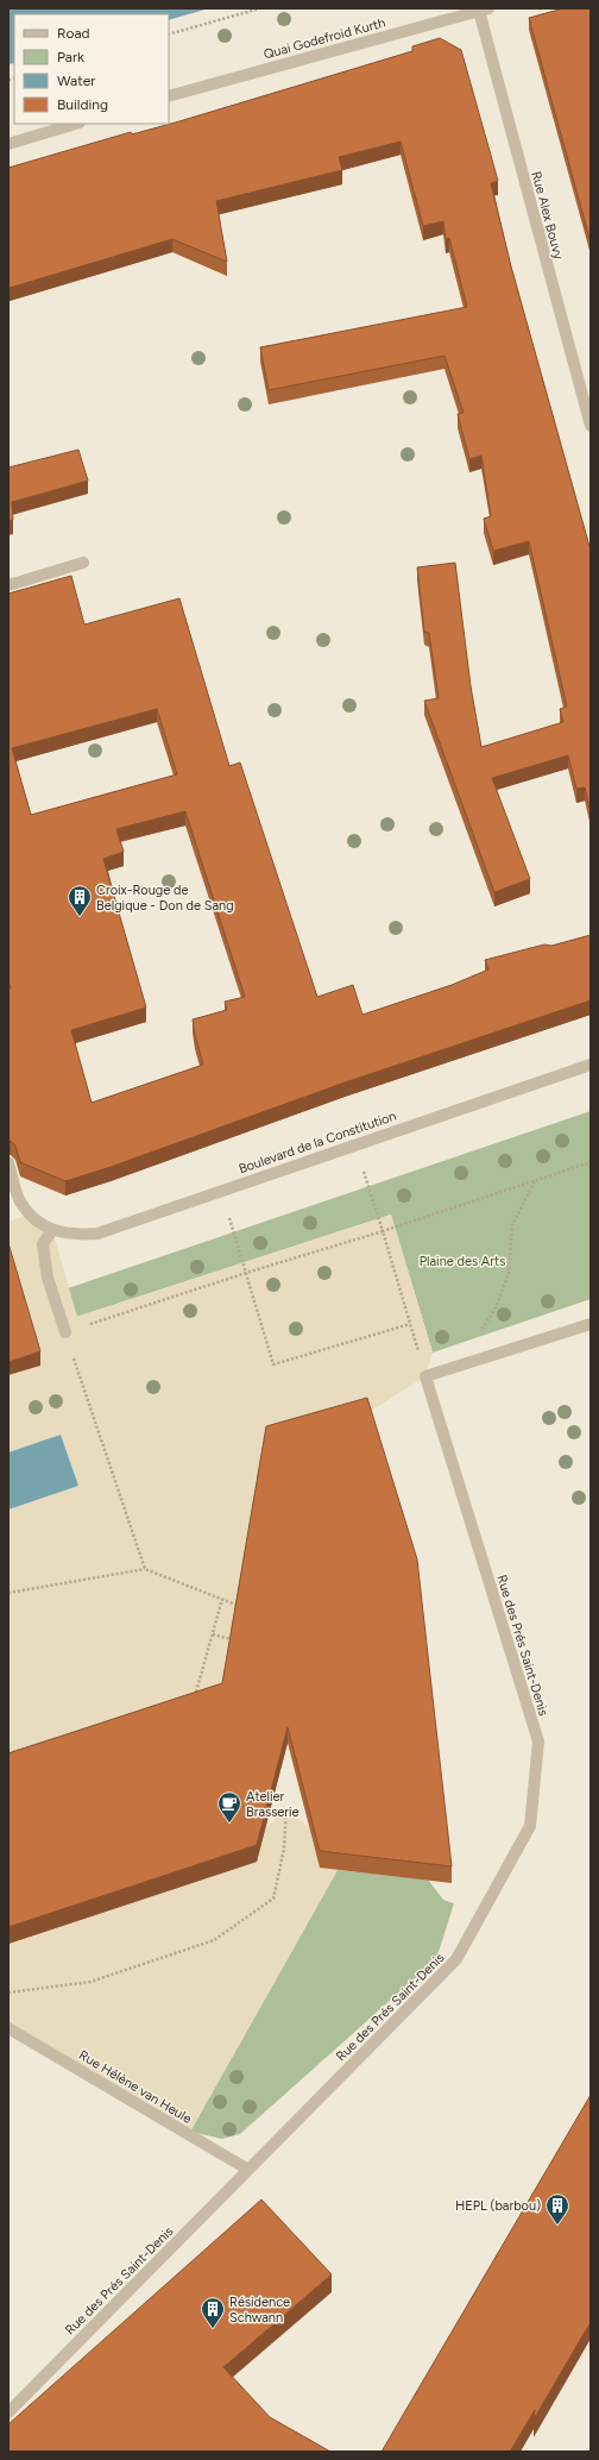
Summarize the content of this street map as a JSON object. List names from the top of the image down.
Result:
{
  "streets": {
    "street": [
      "Quai Godefroid Kurth",
      "Rue Alex Bouvy",
      "Boulevard de la Constitution",
      "Rue des Prés Saint-Denis",
      "Rue Hélène van Heule"
    ]
  },
  "crossings": [
    ["Quai Godefroid Kurth", "Rue Alex Bouvy"],
    ["Rue des Prés Saint-Denis", "Rue Hélène van Heule"]
  ],
  "parks": ["Plaine des Arts"],
  "places": {
    "building": ["Croix-Rouge de Belgique - Don de Sang", "HEPL (barbou)", "Résidence Schwann"],
    "cafe": ["Atelier Brasserie"]
  },
  "legend": [
    "Road",
    "Park",
    "Water",
    "Building"
  ]
}
